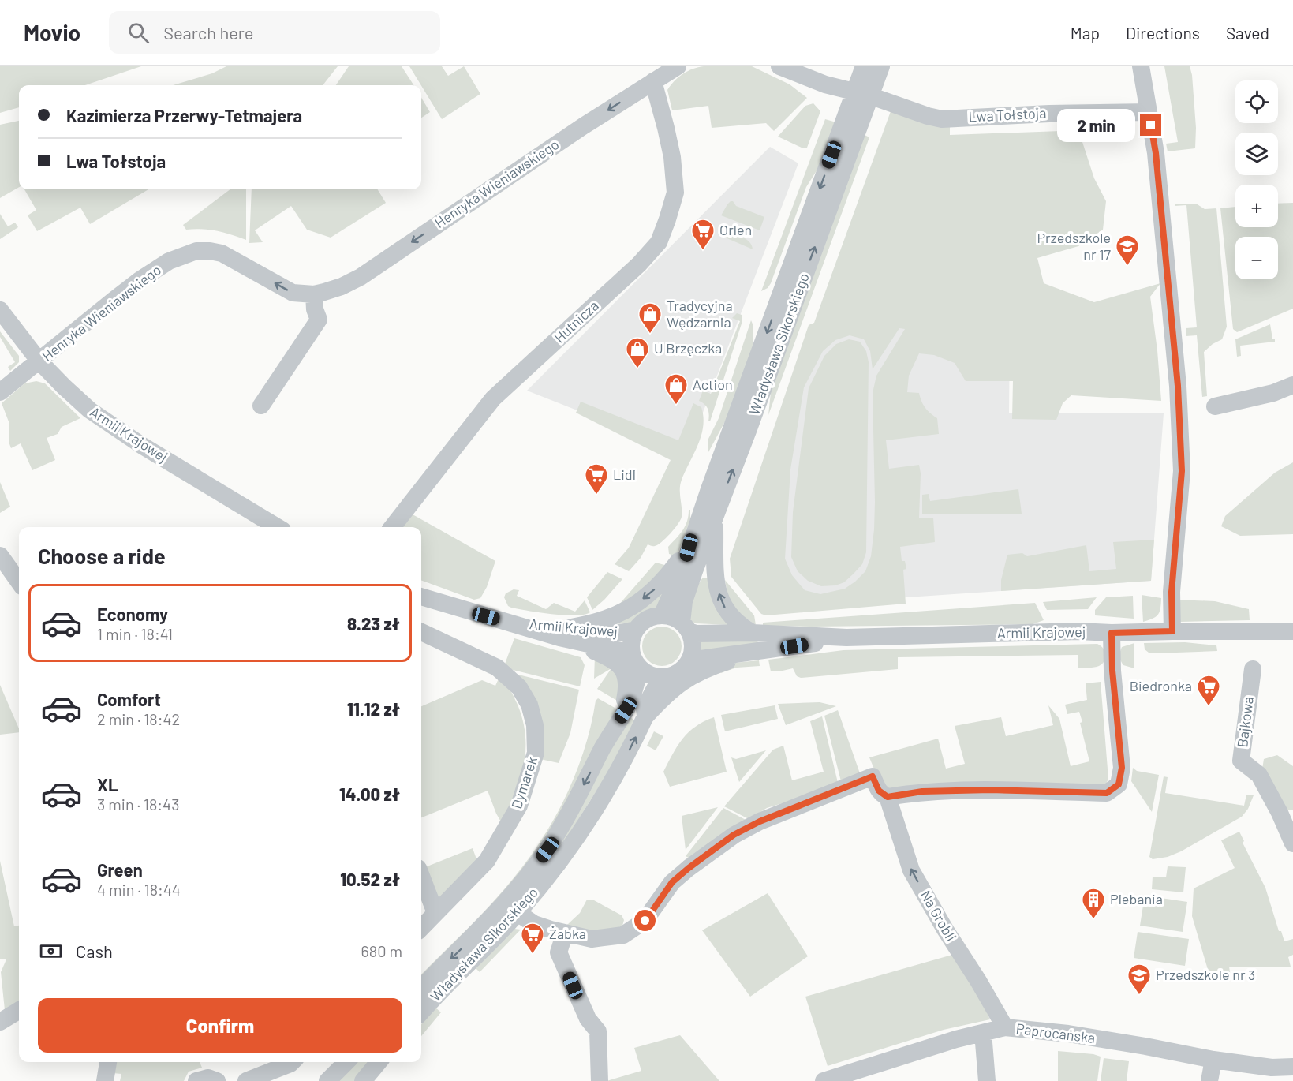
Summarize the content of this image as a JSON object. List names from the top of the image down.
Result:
{
  "streets": {
    "street": [
      "Lwa Tołstoja",
      "Henryka Wieniawskiego",
      "Hutnicza",
      "Władysława Sikorskiego",
      "Armii Krajowej",
      "Bajkowa",
      "Dymarek",
      "Na Grobli",
      "Paprocańska"
    ]
  },
  "crossings": [
    ["Lwa Tołstoja", "Władysława Sikorskiego"],
    ["Henryka Wieniawskiego", "Hutnicza"],
    ["Henryka Wieniawskiego", "Armii Krajowej"],
    ["Władysława Sikorskiego", "Armii Krajowej"],
    ["Na Grobli", "Paprocańska"]
  ],
  "one_way": ["Henryka Wieniawskiego", "Na Grobli"],
  "places": {
    "supermarket": [
      "Orlen",
      "Lidl",
      "Biedronka",
      "Żabka"
    ],
    "school or university": ["Przedszkole nr 17", "Przedszkole nr 3"],
    "shop": ["Tradycyjna Wędzarnia", "U Brzęczka", "Action"],
    "building": ["Plebania"]
  },
  "page": {
    "header": "Movio",
    "search": "Search here",
    "nav": ["Map", "Directions", "Saved"],
    "map_buttons": ["+", "−"],
    "banner": ["Kazimierza Przerwy-Tetmajera", "Lwa Tołstoja"],
    "bubble": "2 min",
    "heading": "Choose a ride",
    "list": [
      {
        "name": "Economy",
        "note": "1 min · 18:41",
        "value": "8.23 zł"
      },
      {
        "name": "Comfort",
        "note": "2 min · 18:42",
        "value": "11.12 zł"
      },
      {
        "name": "XL",
        "note": "3 min · 18:43",
        "value": "14.00 zł"
      },
      {
        "name": "Green",
        "note": "4 min · 18:44",
        "value": "10.52 zł"
      }
    ],
    "pay": ["Cash", "680 m"],
    "buttons": "Confirm"
  }
}
